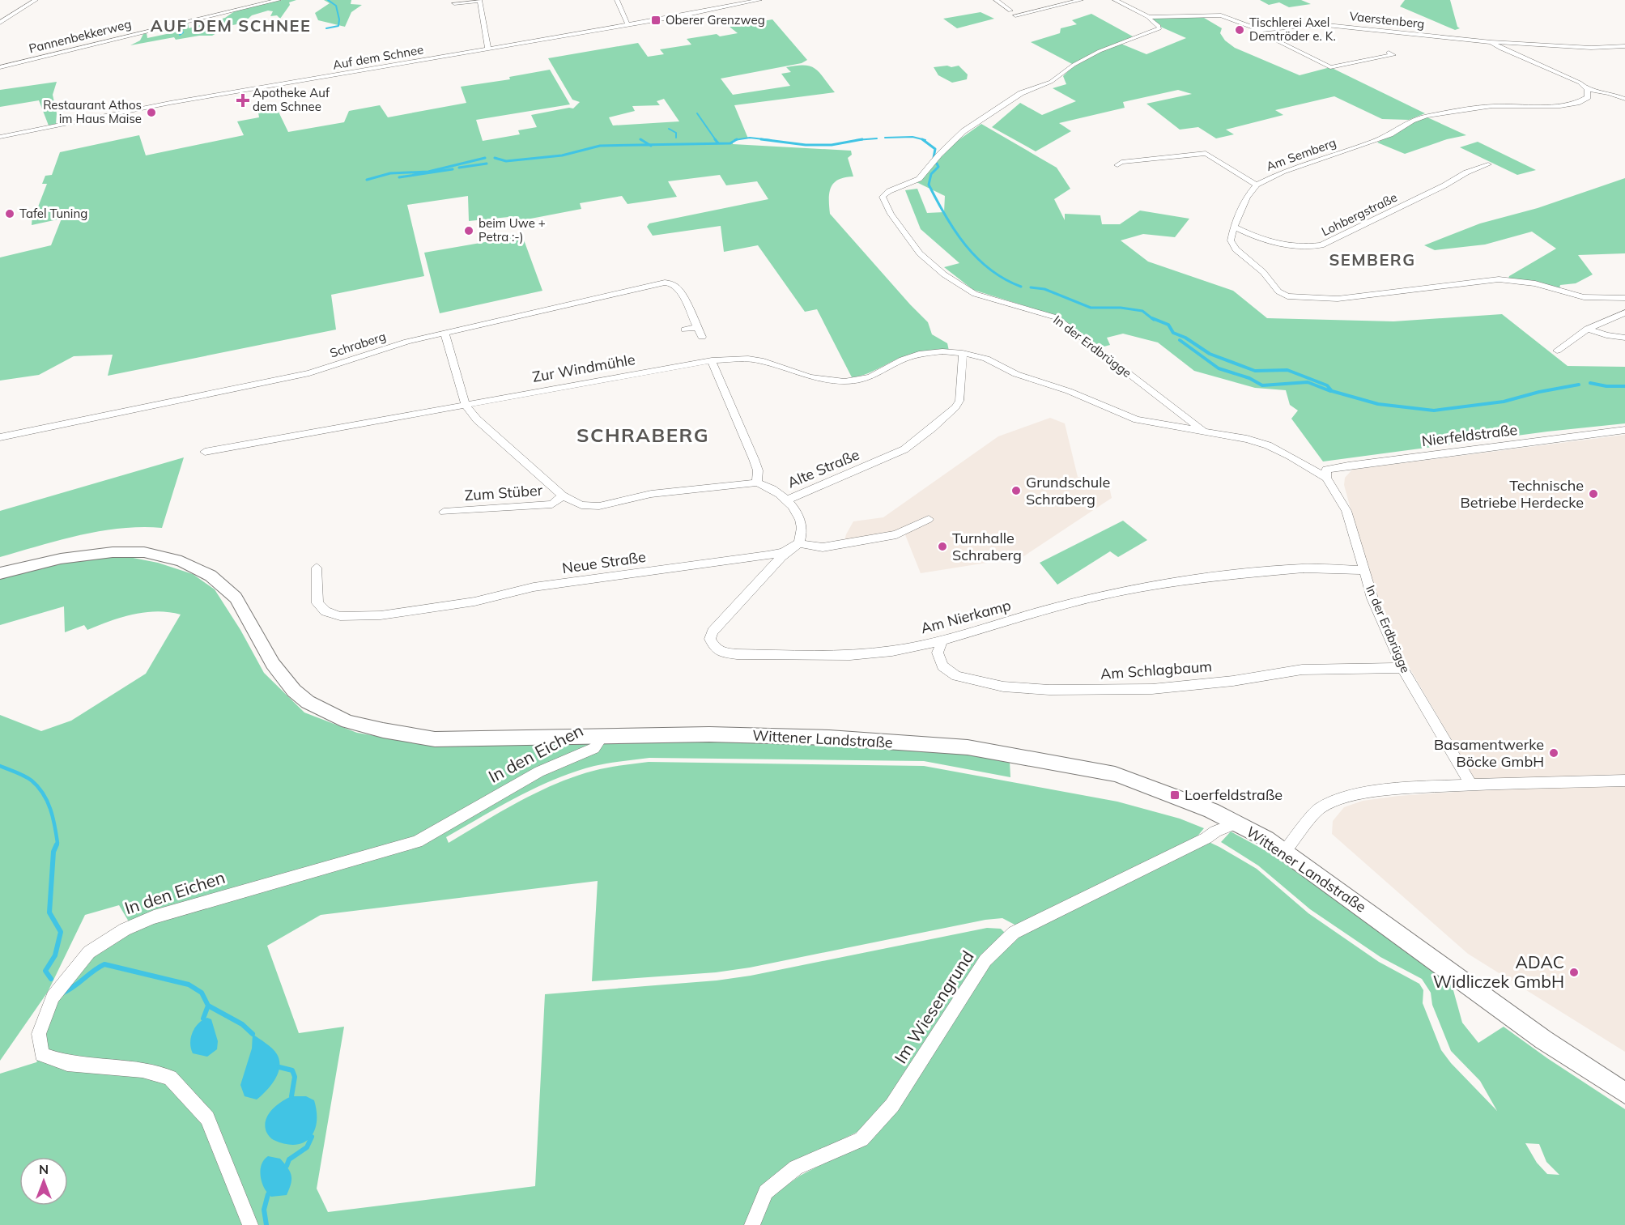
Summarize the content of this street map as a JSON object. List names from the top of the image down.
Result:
{
  "streets": {
    "main road": ["Wittener Landstraße"],
    "street": [
      "Vaerstenberg",
      "Pannenbekkerweg",
      "Auf dem Schnee",
      "Am Semberg",
      "Lohbergstraße",
      "Schraberg",
      "In der Erdbrügge",
      "Zur Windmühle",
      "Nierfeldstraße",
      "Alte Straße",
      "Zum Stüber",
      "Neue Straße",
      "Am Nierkamp",
      "Am Schlagbaum",
      "In den Eichen",
      "Im Wiesengrund"
    ]
  },
  "crossings": [
    ["Vaerstenberg", "In der Erdbrügge"],
    ["Am Semberg", "Lohbergstraße"],
    ["In der Erdbrügge", "Nierfeldstraße"],
    ["In der Erdbrügge", "Am Nierkamp"],
    ["In der Erdbrügge", "Am Schlagbaum"],
    ["Zur Windmühle", "Alte Straße"],
    ["Neue Straße", "Am Nierkamp"],
    ["Am Nierkamp", "Am Schlagbaum"],
    ["Wittener Landstraße", "In den Eichen"],
    ["Wittener Landstraße", "Im Wiesengrund"]
  ],
  "districts": ["AUF DEM SCHNEE", "SEMBERG", "SCHRABERG"],
  "places": {
    "transit": ["Oberer Grenzweg", "Loerfeldstraße"],
    "other": [
      "Tischlerei Axel Demtröder e. K.",
      "Restaurant Athos im Haus Maise",
      "Tafel Tuning",
      "beim Uwe + Petra :-)",
      "Grundschule Schraberg",
      "Technische Betriebe Herdecke",
      "Turnhalle Schraberg",
      "Basamentwerke Böcke GmbH",
      "ADAC Widliczek GmbH"
    ],
    "health": ["Apotheke Auf dem Schnee"]
  },
  "north": "top"
}
